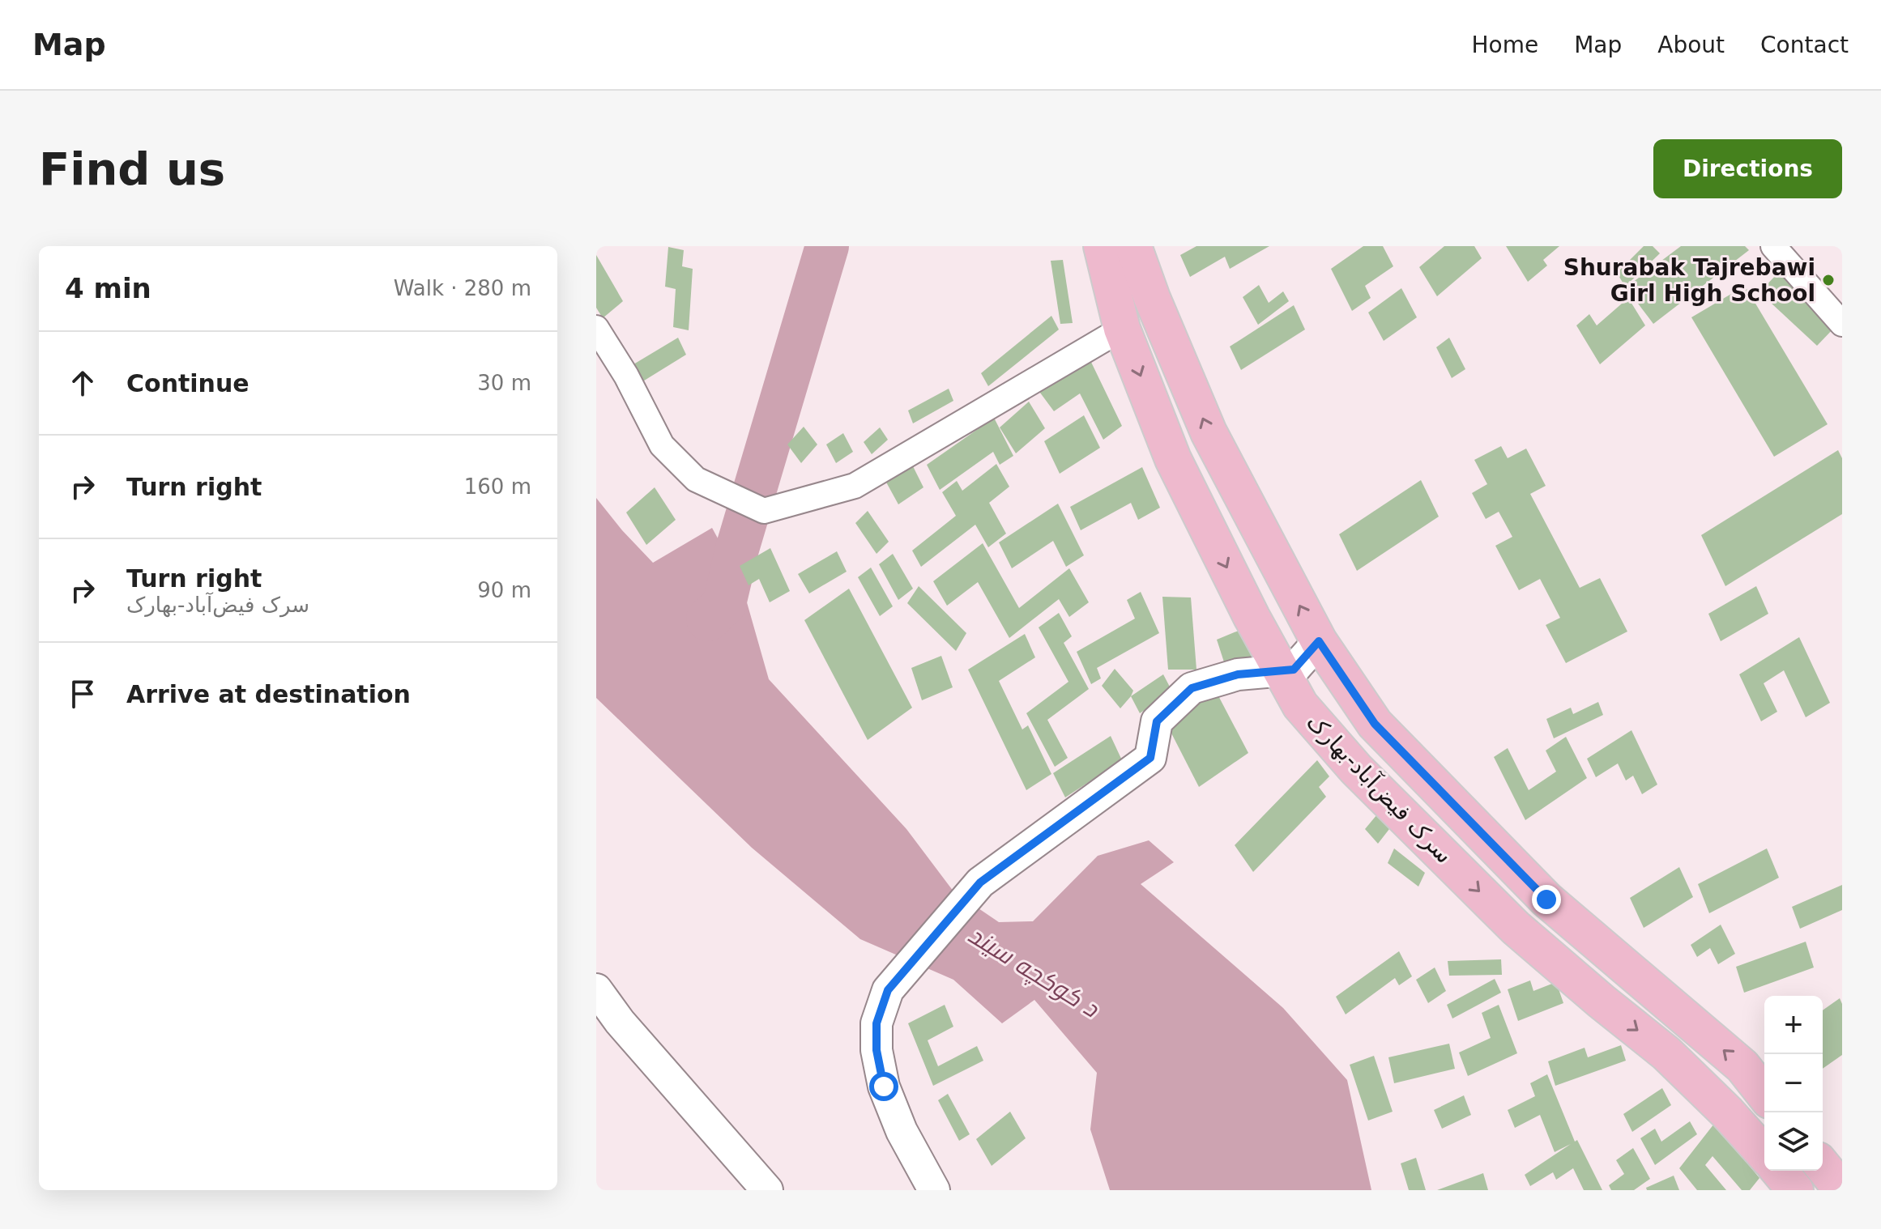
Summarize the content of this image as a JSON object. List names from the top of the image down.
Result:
{
  "streets": {
    "main road": ["سرک فیض‌آباد-بهارک"]
  },
  "water": ["د کوکچه سیند"],
  "places": ["Shurabak Tajrebawi Girl High School"],
  "page": {
    "header": "Map",
    "nav": [
      "Home",
      "Map",
      "About",
      "Contact"
    ],
    "buttons": "Directions",
    "title": "Find us",
    "heading": ["4 min", "Walk · 280 m"],
    "list": [
      ["Continue", "30 m"],
      ["Turn right", "160 m"],
      ["Turn right", "سرک فیض‌آباد-بهارک", "90 m"],
      "Arrive at destination"
    ],
    "map_buttons": ["+", "−"]
  }
}
